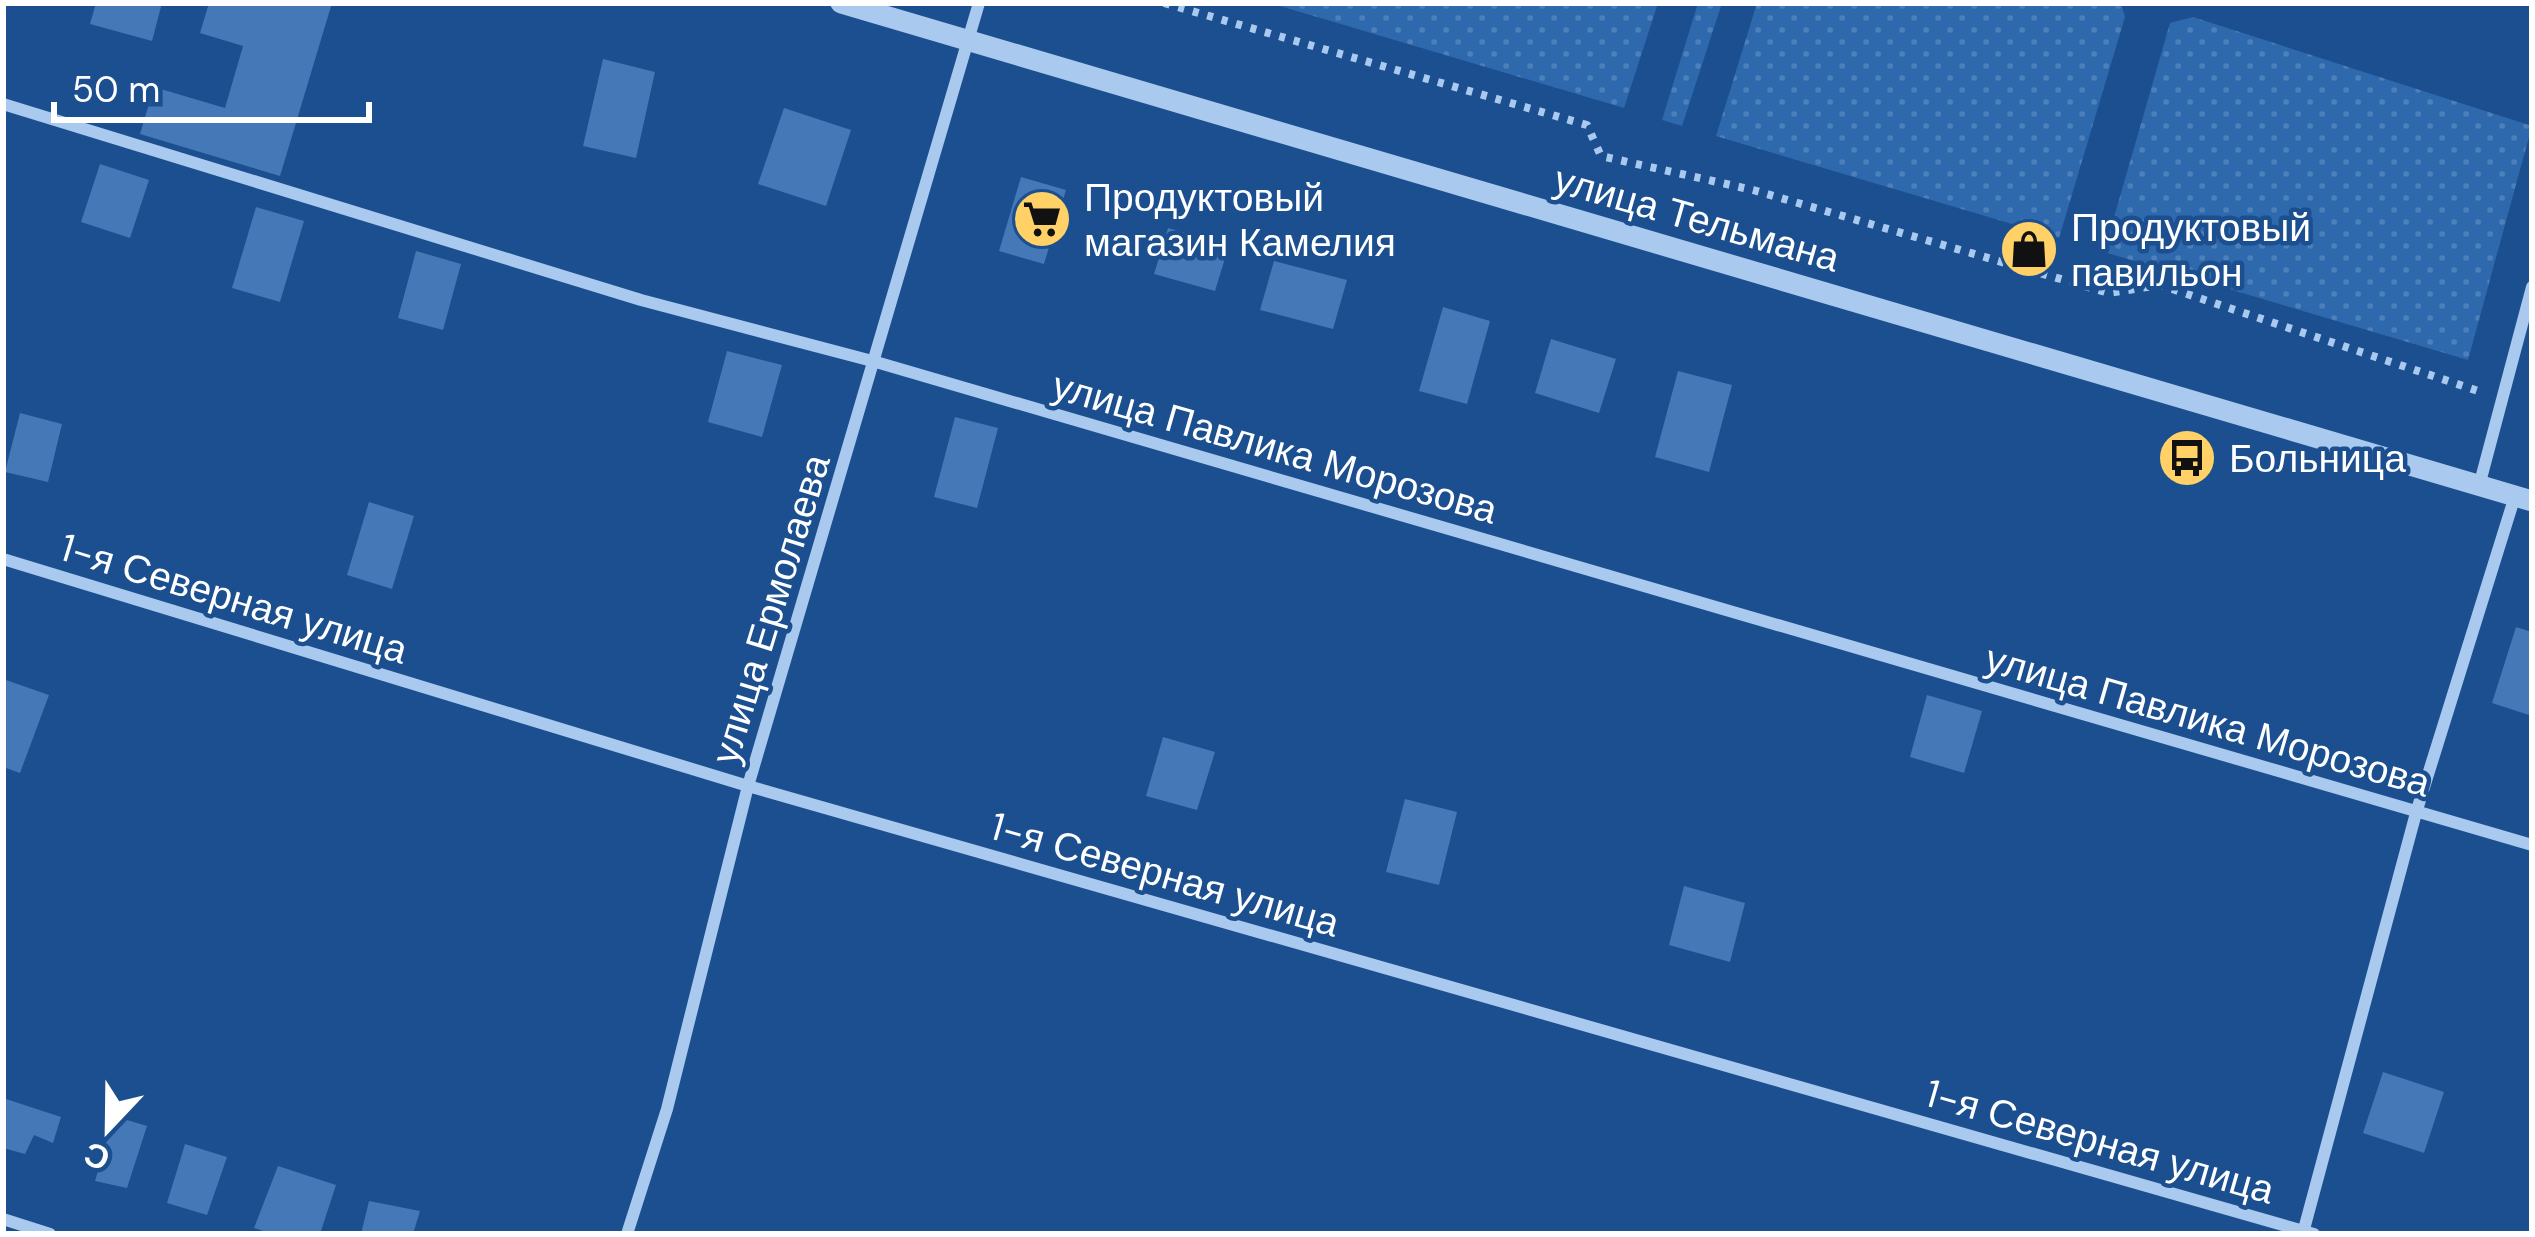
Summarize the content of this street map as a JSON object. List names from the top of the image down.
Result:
{
  "streets": {
    "street": [
      "улица Тельмана",
      "улица Павлика Морозова",
      "1-я Северная улица",
      "улица Ермолаева"
    ]
  },
  "crossings": [
    ["улица Тельмана", "улица Ермолаева"],
    ["улица Павлика Морозова", "улица Ермолаева"],
    ["1-я Северная улица", "улица Ермолаева"]
  ],
  "places": {
    "supermarket": ["Продуктовый магазин Камелия"],
    "shop": ["Продуктовый павильон"],
    "bus stop": ["Больница"]
  },
  "scale_bar": "50 m",
  "north": "bottom"
}
